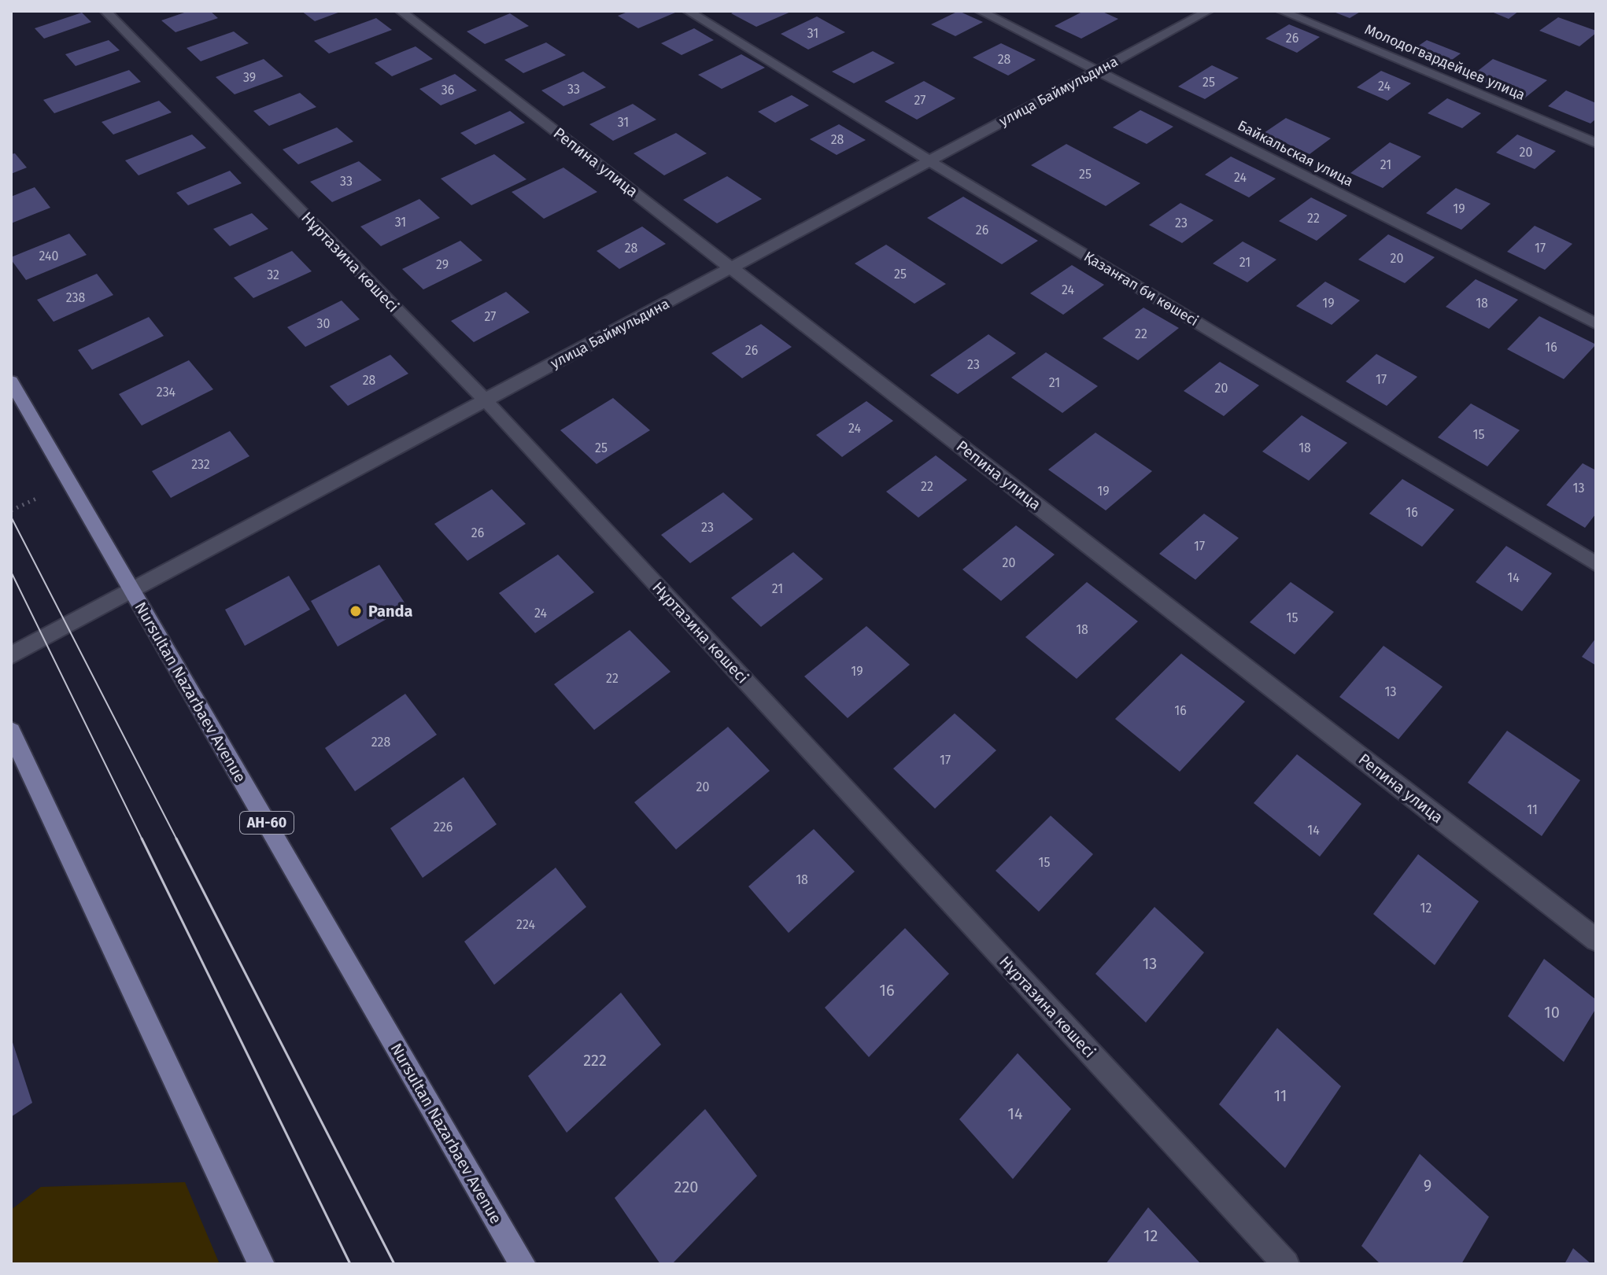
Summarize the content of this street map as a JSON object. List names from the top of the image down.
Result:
{
  "streets": {
    "main road": ["Nursultan Nazarbaev Avenue", "АН-60"],
    "street": [
      "Молодогвардейцев улица",
      "улица Баймульдина",
      "Байкальская улица",
      "Репина улица",
      "Нұртазина көшесі",
      "Қазанғап би көшесі"
    ]
  },
  "crossings": [
    ["улица Баймульдина", "Байкальская улица"],
    ["улица Баймульдина", "Репина улица"],
    ["улица Баймульдина", "Нұртазина көшесі"],
    ["улица Баймульдина", "Қазанғап би көшесі"],
    ["улица Баймульдина", "Nursultan Nazarbaev Avenue"]
  ],
  "places": ["Panda"],
  "house_numbers": [
    "31",
    "26",
    "28",
    "39",
    "25",
    "24",
    "33",
    "36",
    "27",
    "31",
    "28",
    "20",
    "21",
    "25",
    "24",
    "33",
    "19",
    "22",
    "31",
    "23",
    "26",
    "28",
    "17",
    "240",
    "20",
    "21",
    "29",
    "25",
    "32",
    "24",
    "238",
    "19",
    "18",
    "27",
    "30",
    "22",
    "16",
    "26",
    "23",
    "17",
    "28",
    "21",
    "20",
    "234",
    "24",
    "15",
    "25",
    "18",
    "232",
    "22",
    "13",
    "19",
    "16",
    "23",
    "26",
    "17",
    "20",
    "14",
    "21",
    "24",
    "15",
    "18",
    "19",
    "22",
    "13",
    "16",
    "228",
    "17",
    "20",
    "11",
    "226",
    "14",
    "15",
    "18",
    "12",
    "224",
    "13",
    "16",
    "10",
    "222",
    "11",
    "14",
    "9",
    "220",
    "12"
  ]
}
